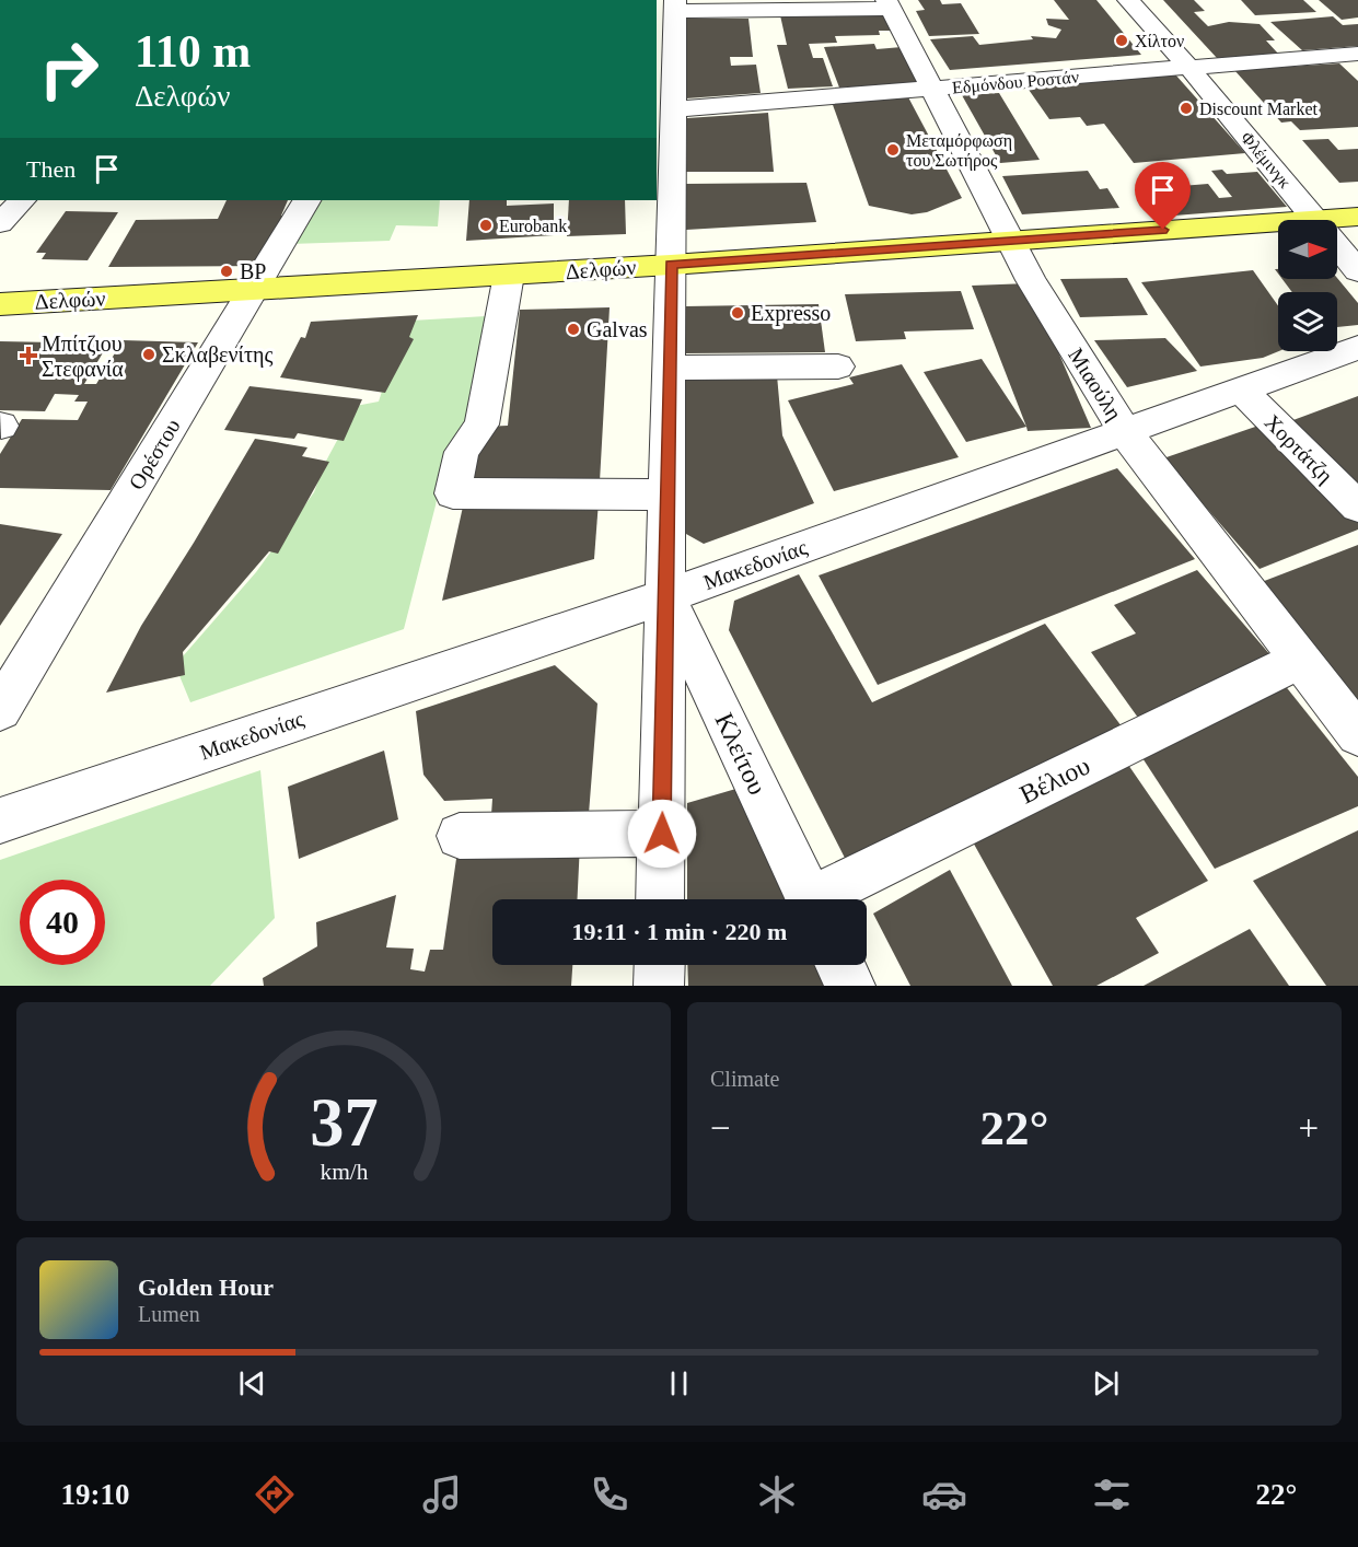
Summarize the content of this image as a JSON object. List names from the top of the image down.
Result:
{
  "streets": {
    "main road": ["Δελφών"],
    "street": [
      "Εδμόνδου Ροστάν",
      "Φλέμινγκ",
      "Μιαούλη",
      "Χορτάτζη",
      "Ορέστου",
      "Μακεδονίας",
      "Κλείτου",
      "Βέλιου"
    ]
  },
  "crossings": [
    ["Εδμόνδου Ροστάν", "Φλέμινγκ"],
    ["Εδμόνδου Ροστάν", "Μιαούλη"],
    ["Δελφών", "Μιαούλη"],
    ["Δελφών", "Ορέστου"],
    ["Μιαούλη", "Μακεδονίας"],
    ["Μιαούλη", "Βέλιου"],
    ["Χορτάτζη", "Μακεδονίας"],
    ["Μακεδονίας", "Κλείτου"]
  ],
  "places": {
    "other": [
      "Χίλτον",
      "Discount Market",
      "Μεταμόρφωση του Σωτήρος",
      "Eurobank",
      "BP",
      "Expresso",
      "Galvas",
      "Σκλαβενίτης"
    ],
    "health": ["Μπίτζιου Στεφανία"]
  },
  "north": "right",
  "page": {
    "turn": ["110 m", "Δελφών"],
    "then": "Then",
    "limit": "40",
    "trip": "19:11 · 1 min · 220 m",
    "tile": "Climate",
    "heat": ["−", "22°", "+"],
    "song": ["Golden Hour", "Lumen"],
    "tabs": ["19:10", "22°"],
    "gauge": ["37", "km/h"]
  }
}
